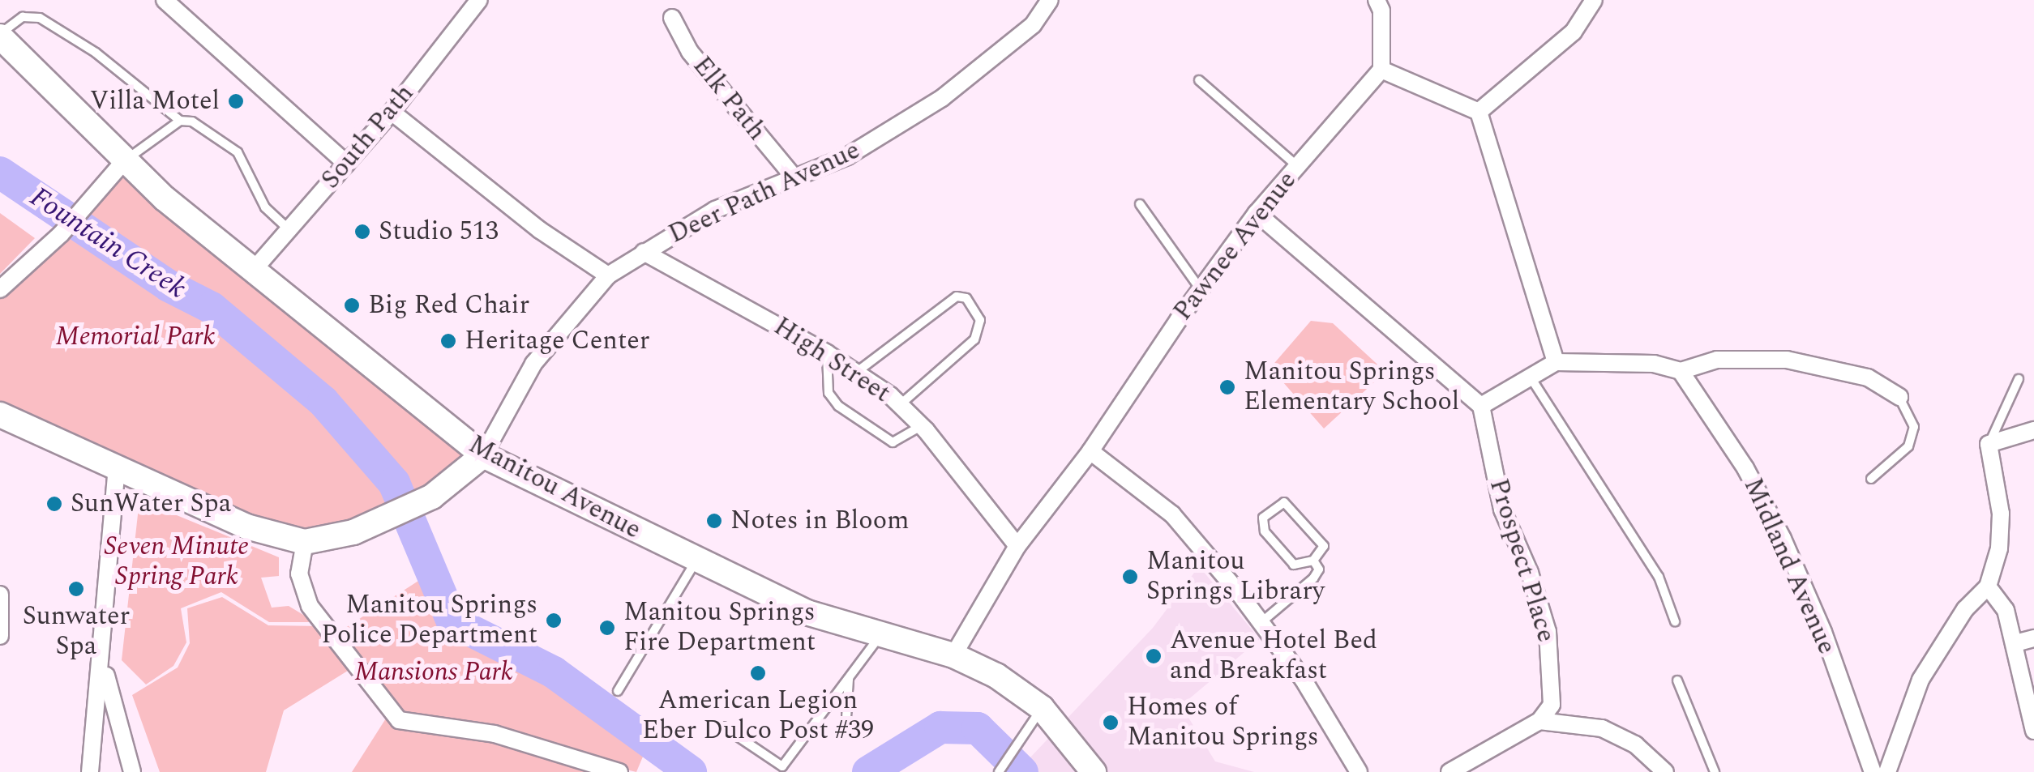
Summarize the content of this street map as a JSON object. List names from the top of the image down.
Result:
{
  "streets": {
    "main road": ["Manitou Avenue"],
    "street": [
      "Elk Path",
      "South Path",
      "Deer Path Avenue",
      "Pawnee Avenue",
      "High Street",
      "Prospect Place",
      "Midland Avenue"
    ]
  },
  "crossings": [
    ["Elk Path", "Deer Path Avenue"],
    ["South Path", "Manitou Avenue"],
    ["Deer Path Avenue", "High Street"],
    ["Deer Path Avenue", "Manitou Avenue"],
    ["Pawnee Avenue", "High Street"],
    ["Pawnee Avenue", "Manitou Avenue"]
  ],
  "water": ["Fountain Creek"],
  "parks": ["Memorial Park", "Seven Minute Spring Park", "Mansions Park"],
  "places": [
    "Villa Motel",
    "Studio 513",
    "Big Red Chair",
    "Heritage Center",
    "Manitou Springs Elementary School",
    "SunWater Spa",
    "Notes in Bloom",
    "Manitou Springs Library",
    "Sunwater Spa",
    "Manitou Springs Police Department",
    "Manitou Springs Fire Department",
    "Avenue Hotel Bed and Breakfast",
    "American Legion Eber Dulco Post #39",
    "Homes of Manitou Springs"
  ]
}
